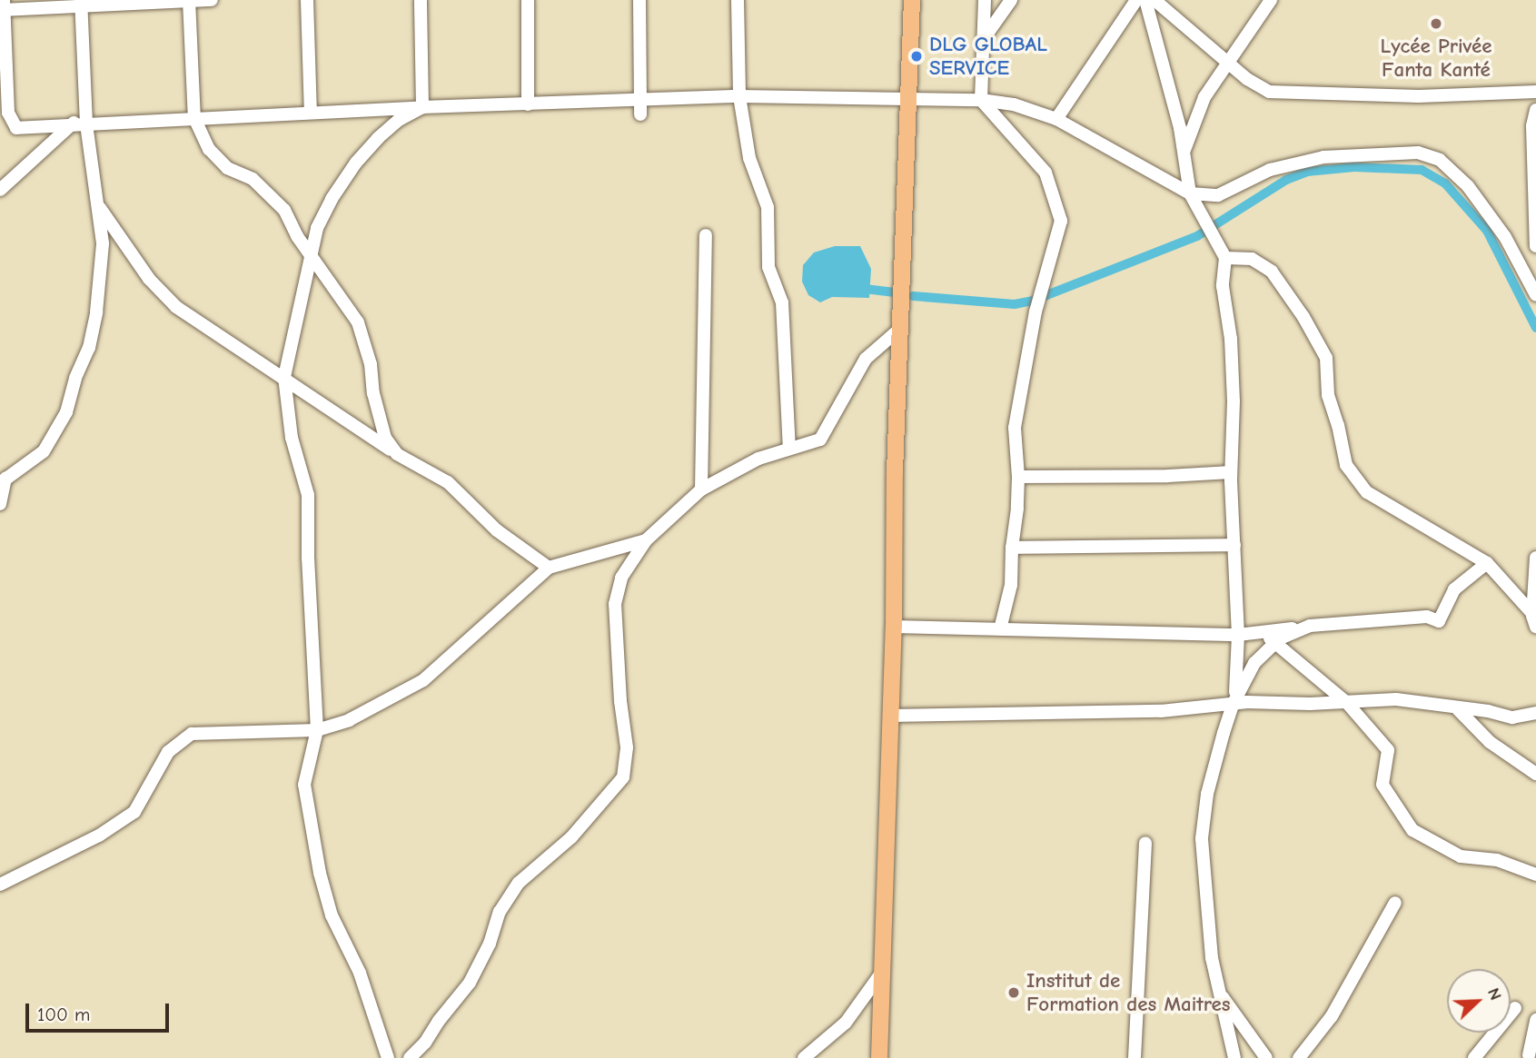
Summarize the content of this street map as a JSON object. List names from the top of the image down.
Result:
{
  "places": ["Lycée Privée Fanta Kanté", "DLG GLOBAL SERVICE", "Institut de Formation des Maitres"],
  "scale_bar": "100 m",
  "north": "top right"
}
